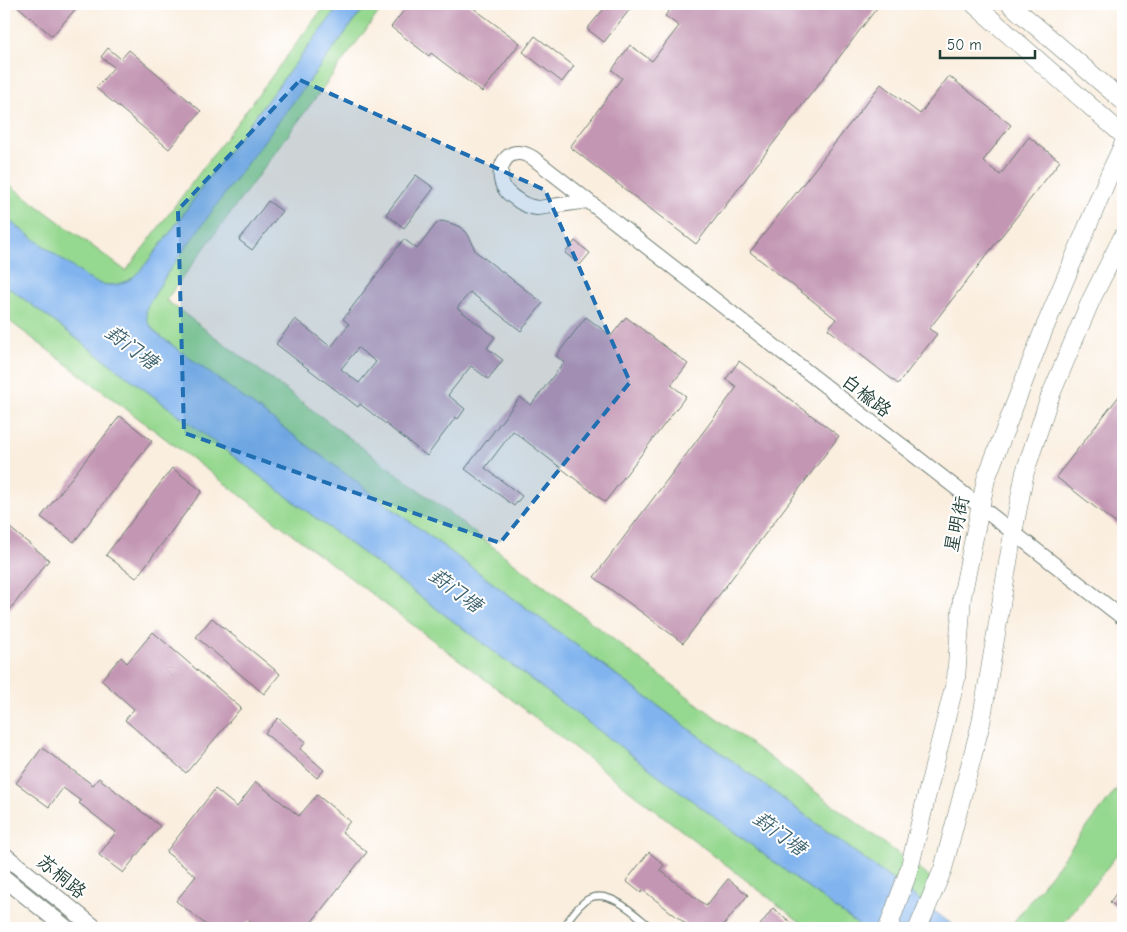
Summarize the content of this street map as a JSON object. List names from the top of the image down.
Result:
{
  "streets": {
    "main road": ["星明街", "苏桐路"],
    "street": ["白榆路"]
  },
  "crossings": [
    ["白榆路", "星明街"]
  ],
  "water": ["葑门塘"],
  "scale_bar": "50 m"
}
